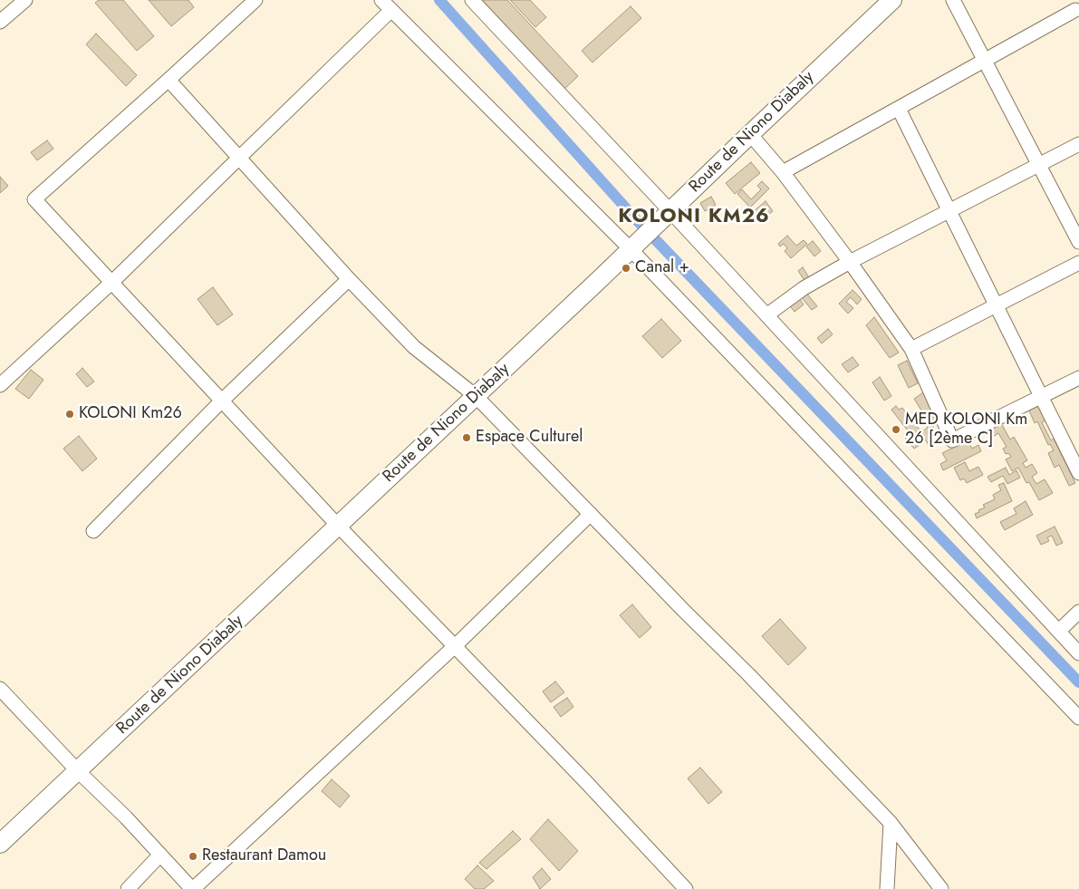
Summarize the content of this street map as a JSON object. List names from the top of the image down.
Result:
{
  "streets": {
    "main road": ["Route de Niono Diabaly"]
  },
  "districts": ["KOLONI KM26"],
  "places": [
    "Canal +",
    "KOLONI Km26",
    "MED KOLONI Km 26 [2ème C]",
    "Espace Culturel",
    "Restaurant Damou"
  ]
}
